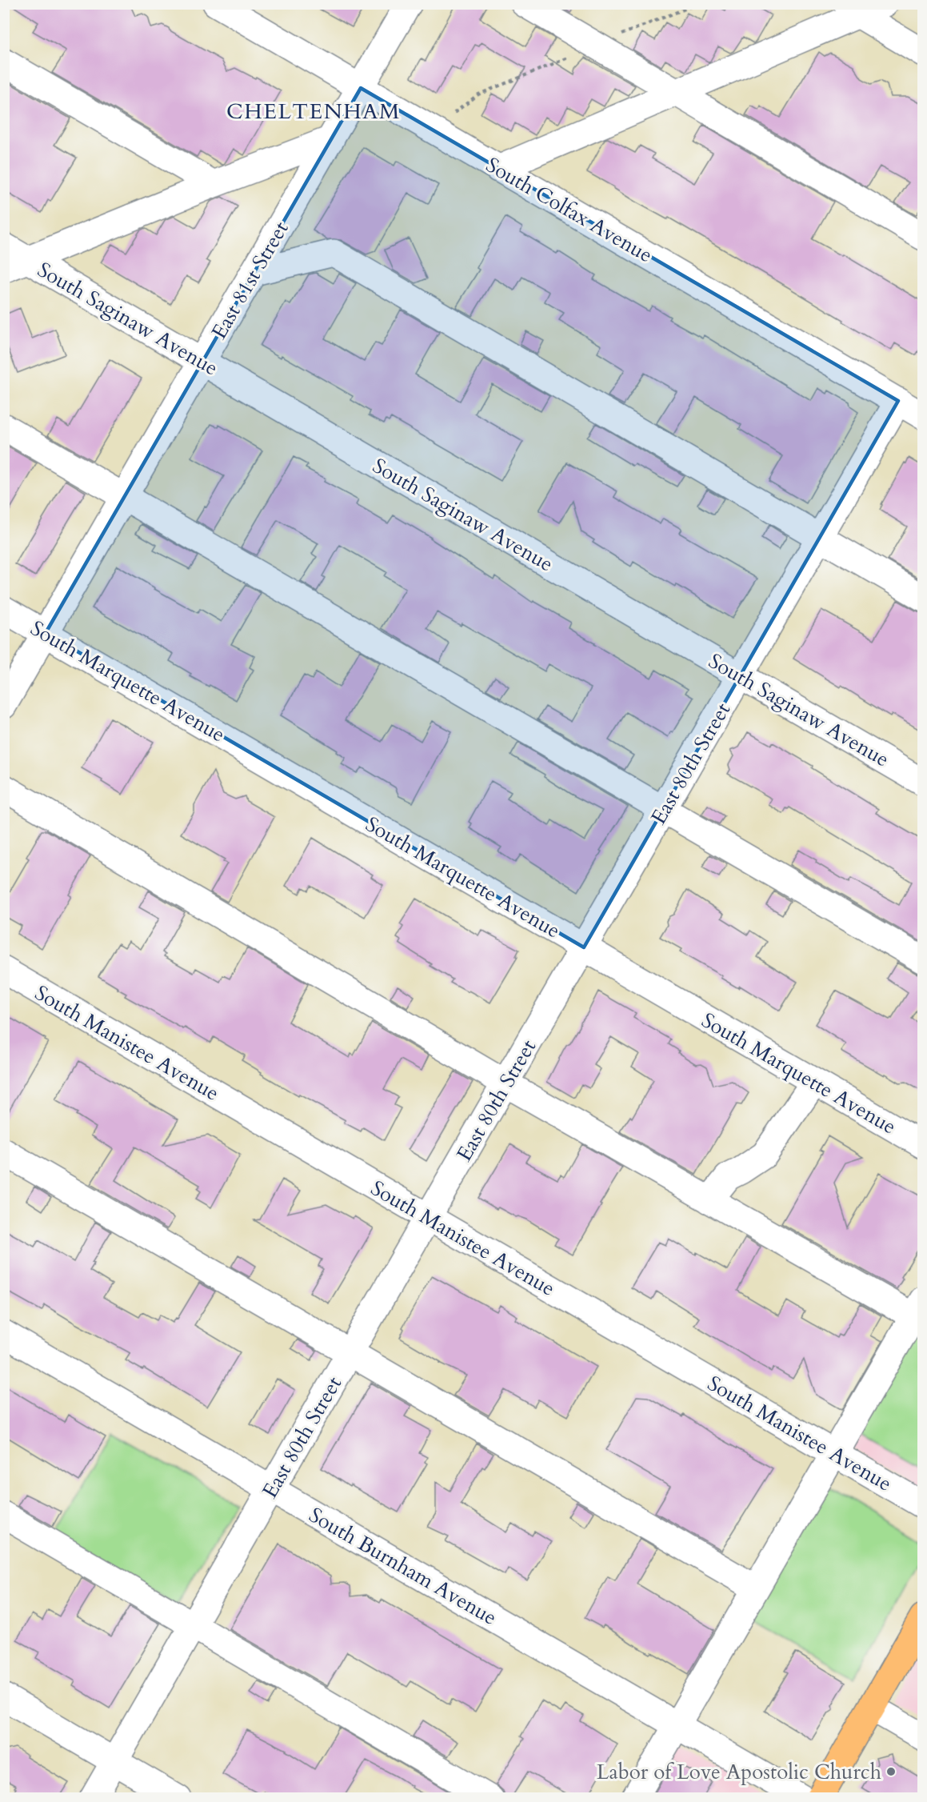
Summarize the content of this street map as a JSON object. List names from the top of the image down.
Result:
{
  "streets": {
    "street": [
      "South Colfax Avenue",
      "East 81st Street",
      "South Saginaw Avenue",
      "South Marquette Avenue",
      "East 80th Street",
      "South Manistee Avenue",
      "South Burnham Avenue"
    ]
  },
  "crossings": [
    ["South Colfax Avenue", "East 81st Street"],
    ["South Colfax Avenue", "East 80th Street"],
    ["East 81st Street", "South Saginaw Avenue"],
    ["East 81st Street", "South Marquette Avenue"],
    ["South Saginaw Avenue", "East 80th Street"],
    ["South Marquette Avenue", "East 80th Street"],
    ["East 80th Street", "South Manistee Avenue"],
    ["East 80th Street", "South Burnham Avenue"]
  ],
  "districts": ["CHELTENHAM"],
  "places": ["Labor of Love Apostolic Church"]
}
